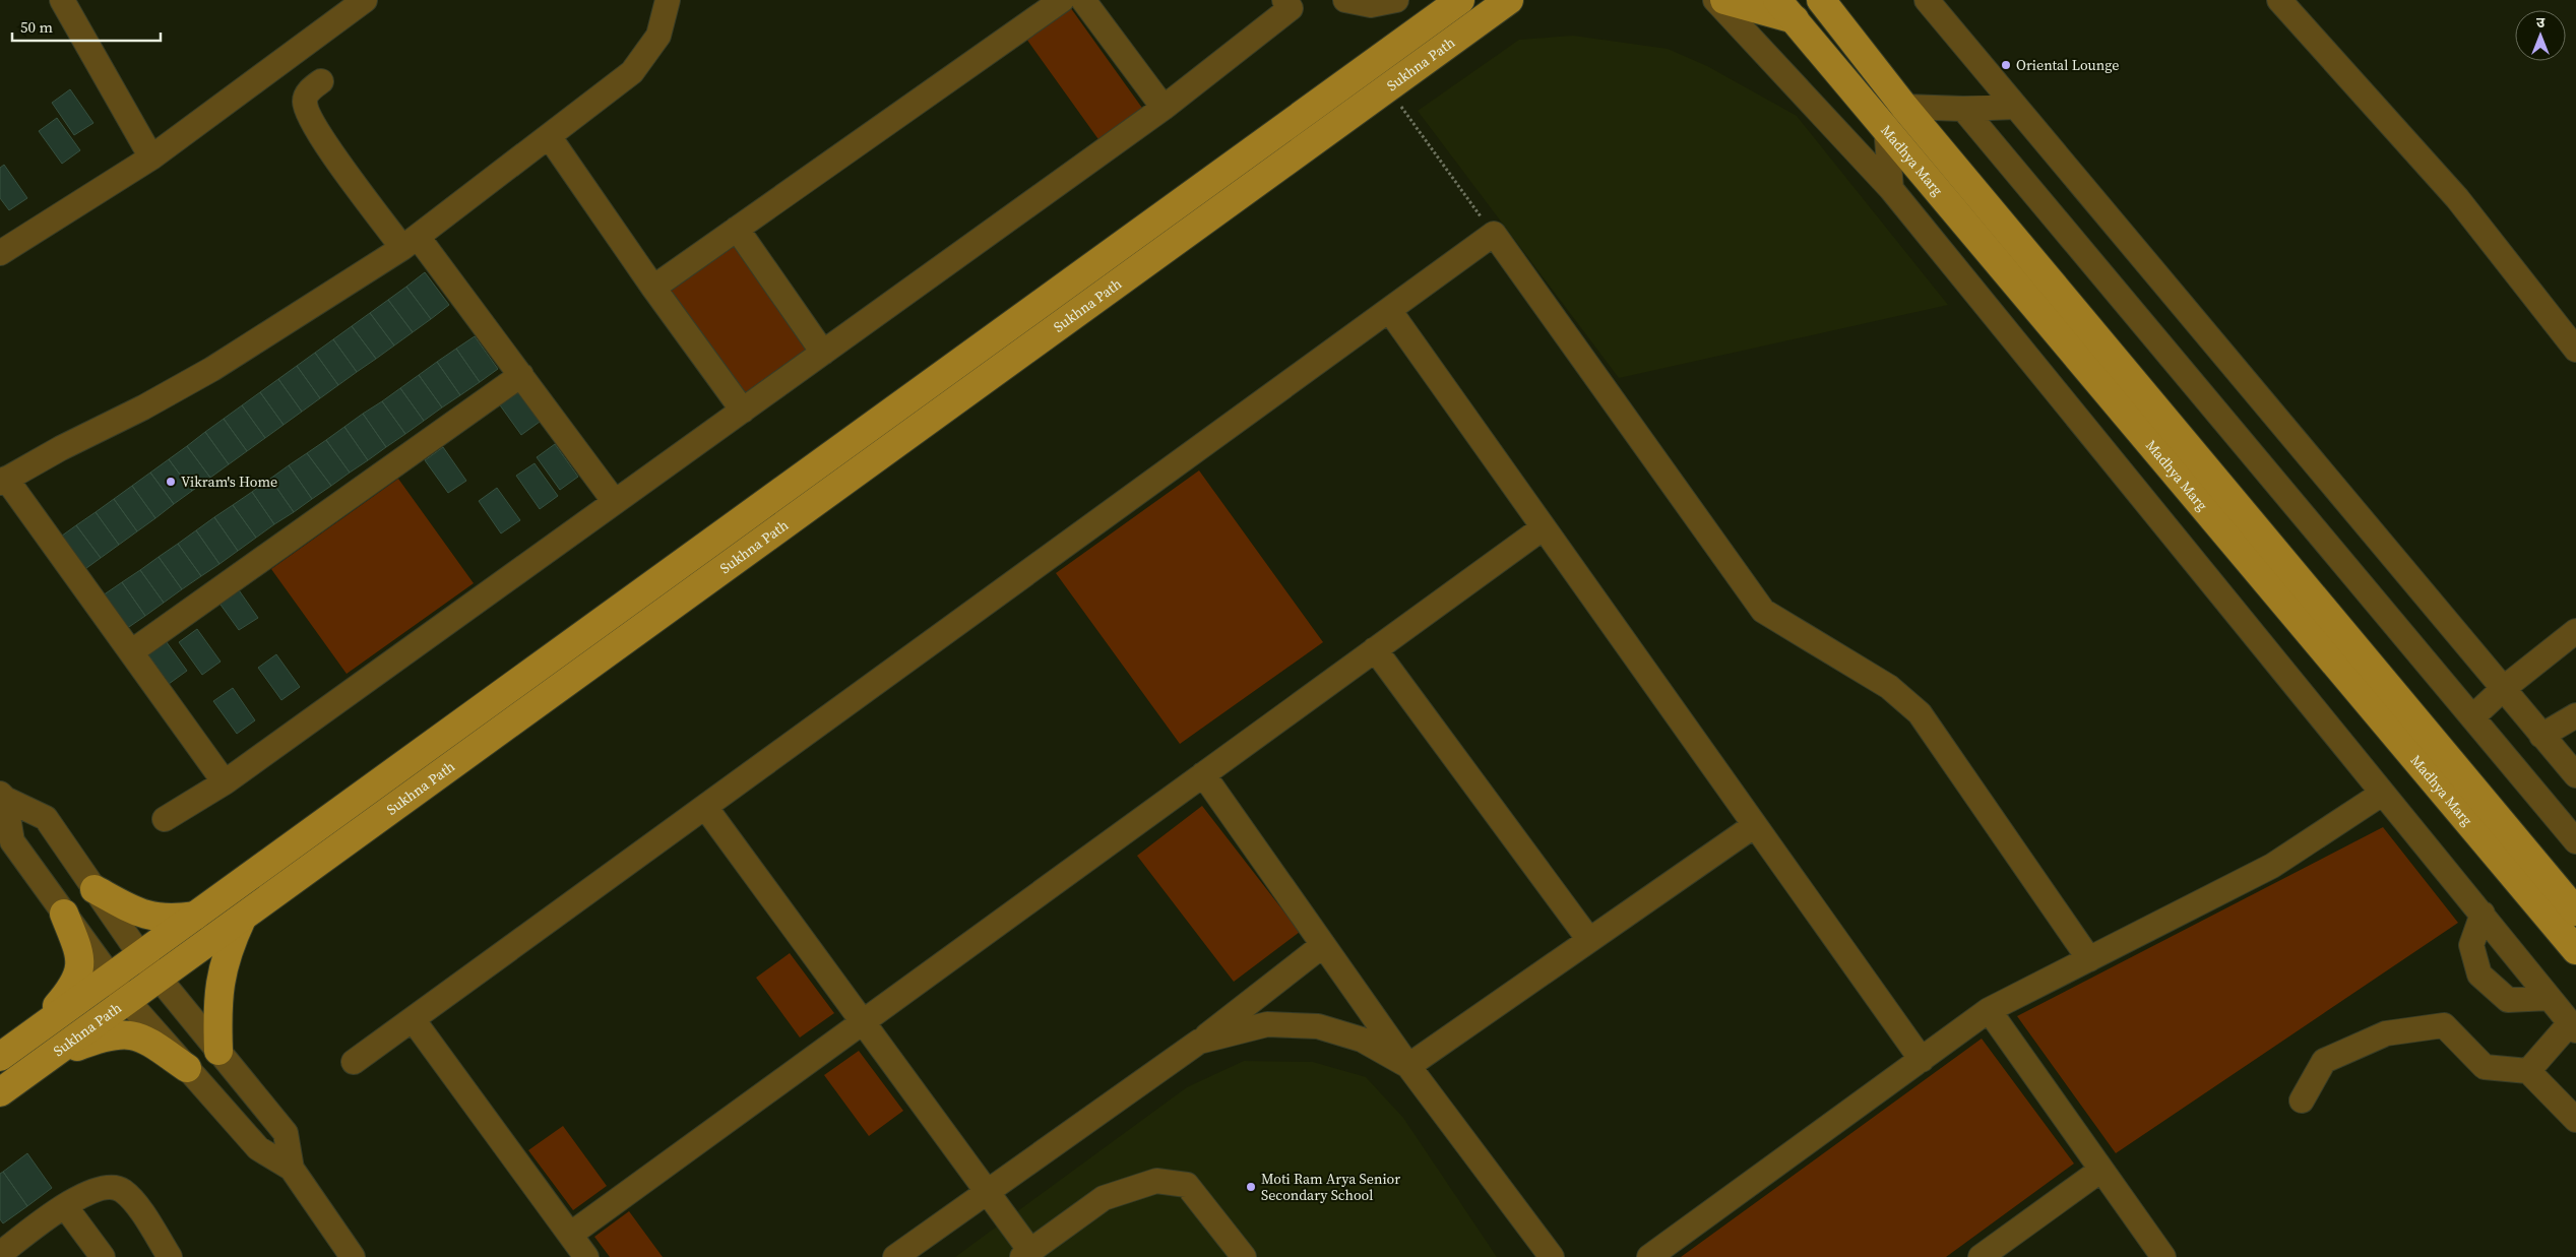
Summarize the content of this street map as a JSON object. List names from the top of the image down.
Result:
{
  "streets": {
    "main road": ["Sukhna Path", "Madhya Marg"]
  },
  "places": ["Oriental Lounge", "Vikram's Home", "Moti Ram Arya Senior Secondary School"],
  "scale_bar": "50 m",
  "north": "top"
}
